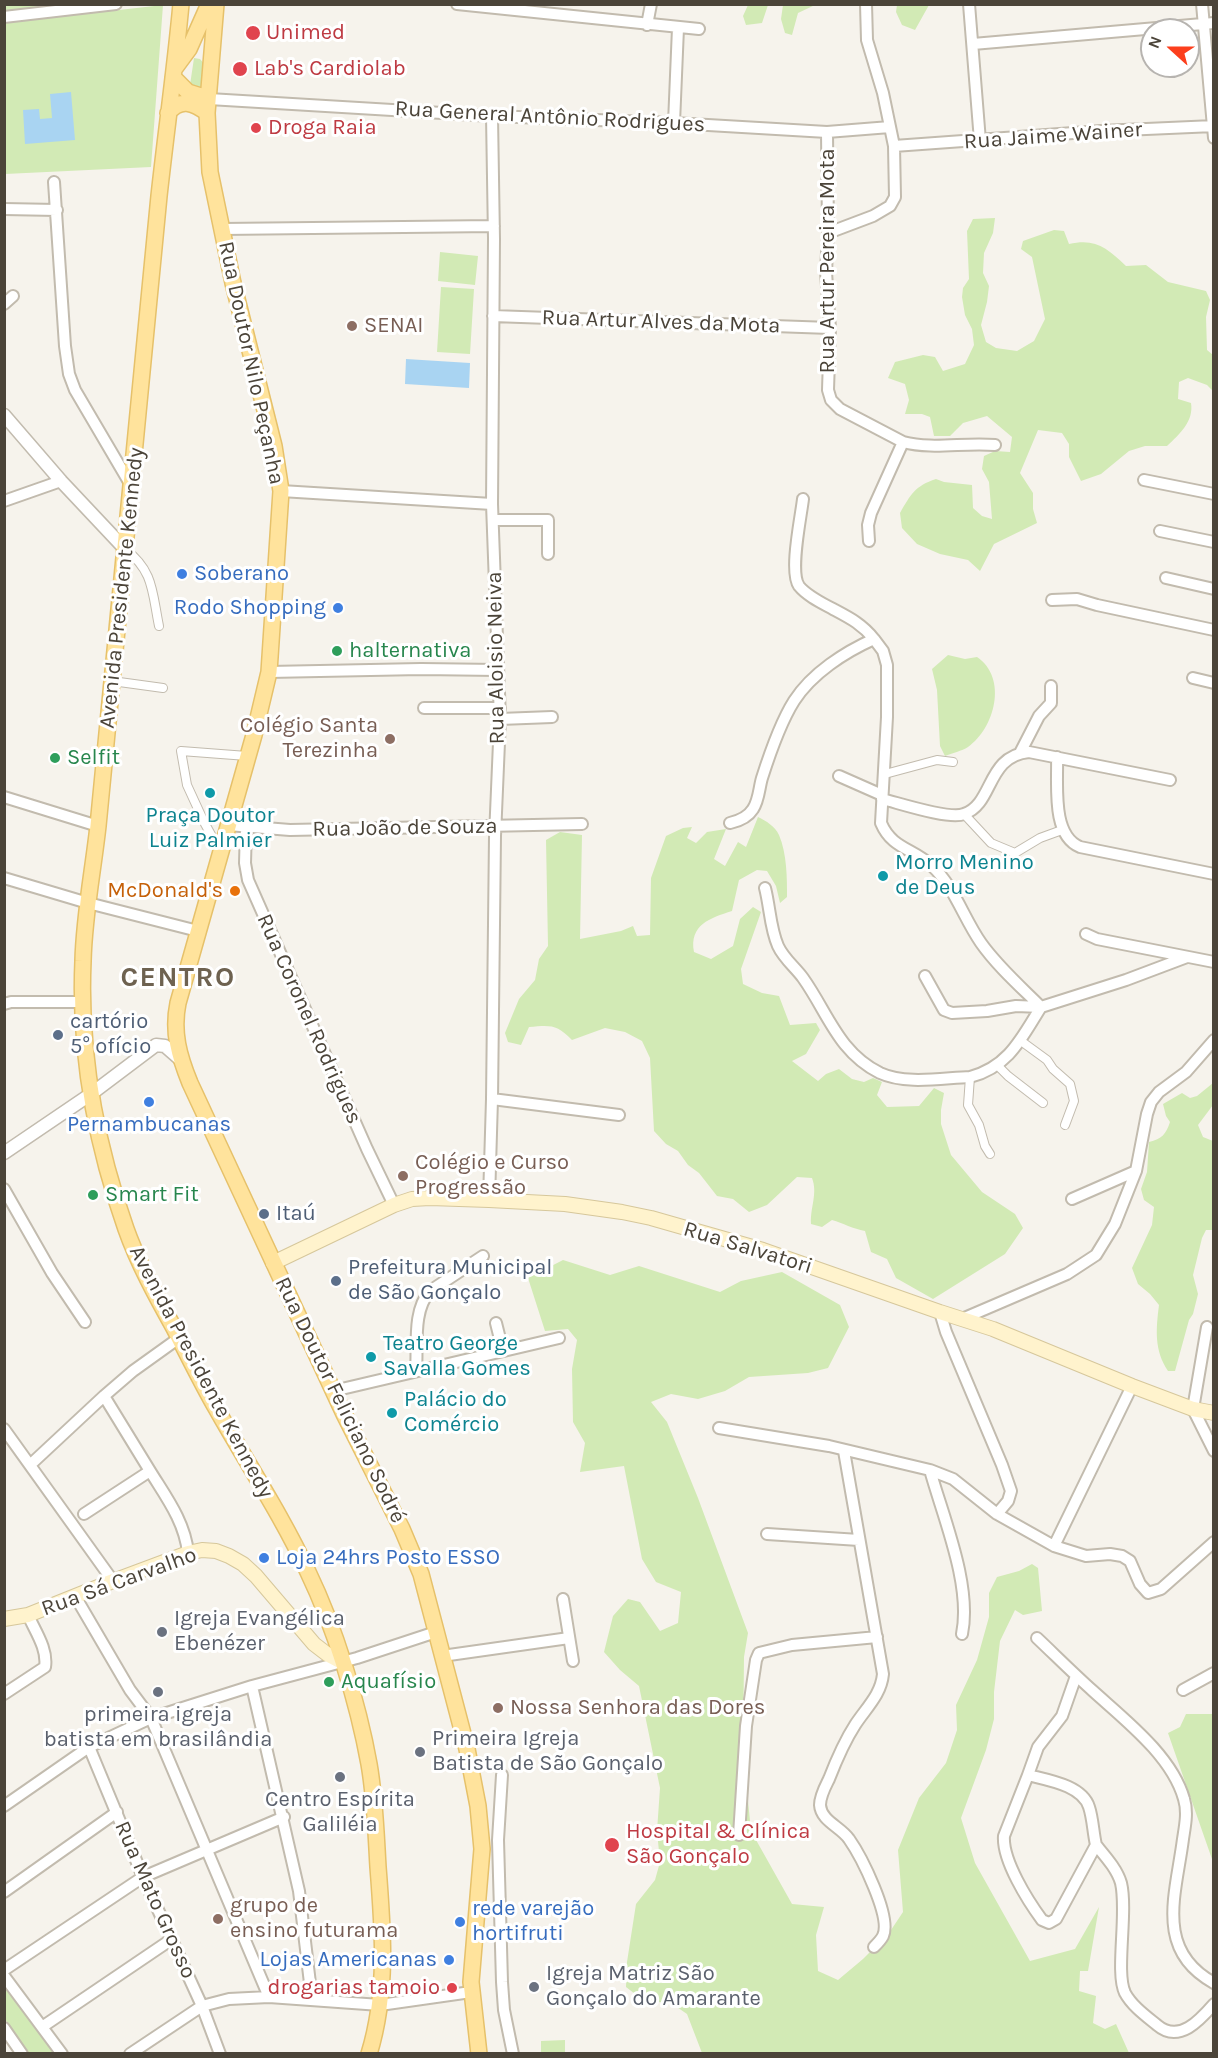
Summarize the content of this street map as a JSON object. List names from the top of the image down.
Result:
{
  "streets": {
    "main road": [
      "Rua Doutor Nilo Peçanha",
      "Avenida Presidente Kennedy",
      "Rua Salvatori",
      "Rua Doutor Feliciano Sodré",
      "Rua Sá Carvalho"
    ],
    "street": [
      "Rua General Antônio Rodrigues",
      "Rua Jaime Wainer",
      "Rua Artur Pereira Mota",
      "Rua Artur Alves da Mota",
      "Rua Aloisio Neiva",
      "Rua João de Souza",
      "Rua Coronel Rodrigues",
      "Rua Mato Grosso"
    ]
  },
  "crossings": [
    ["Rua General Antônio Rodrigues", "Rua Artur Pereira Mota"],
    ["Rua General Antônio Rodrigues", "Rua Doutor Nilo Peçanha"],
    ["Rua General Antônio Rodrigues", "Rua Aloisio Neiva"],
    ["Rua Artur Pereira Mota", "Rua Artur Alves da Mota"],
    ["Rua Artur Alves da Mota", "Rua Aloisio Neiva"],
    ["Rua Doutor Nilo Peçanha", "Rua João de Souza"],
    ["Rua Doutor Nilo Peçanha", "Rua Doutor Feliciano Sodré"],
    ["Avenida Presidente Kennedy", "Rua Sá Carvalho"],
    ["Rua Aloisio Neiva", "Rua João de Souza"],
    ["Rua Aloisio Neiva", "Rua Salvatori"],
    ["Rua João de Souza", "Rua Coronel Rodrigues"],
    ["Rua João de Souza", "Rua Doutor Feliciano Sodré"],
    ["Rua Coronel Rodrigues", "Rua Salvatori"],
    ["Rua Salvatori", "Rua Doutor Feliciano Sodré"]
  ],
  "districts": ["CENTRO"],
  "places": [
    "Unimed",
    "Lab's Cardiolab",
    "Droga Raia",
    "SENAI",
    "Soberano",
    "Rodo Shopping",
    "halternativa",
    "Colégio Santa Terezinha",
    "Selfit",
    "Praça Doutor Luiz Palmier",
    "Morro Menino de Deus",
    "McDonald's",
    "cartório 5° ofício",
    "Pernambucanas",
    "Colégio e Curso Progressão",
    "Smart Fit",
    "Itaú",
    "Prefeitura Municipal de São Gonçalo",
    "Teatro George Savalla Gomes",
    "Palácio do Comércio",
    "Loja 24hrs Posto ESSO",
    "Igreja Evangélica Ebenézer",
    "Aquafísio",
    "primeira igreja batista em brasilândia",
    "Nossa Senhora das Dores",
    "Primeira Igreja Batista de São Gonçalo",
    "Centro Espírita Galiléia",
    "Hospital & Clínica São Gonçalo",
    "grupo de ensino futurama",
    "rede varejão hortifruti",
    "Lojas Americanas",
    "Igreja Matriz São Gonçalo do Amarante",
    "drogarias tamoio"
  ],
  "north": "left"
}
